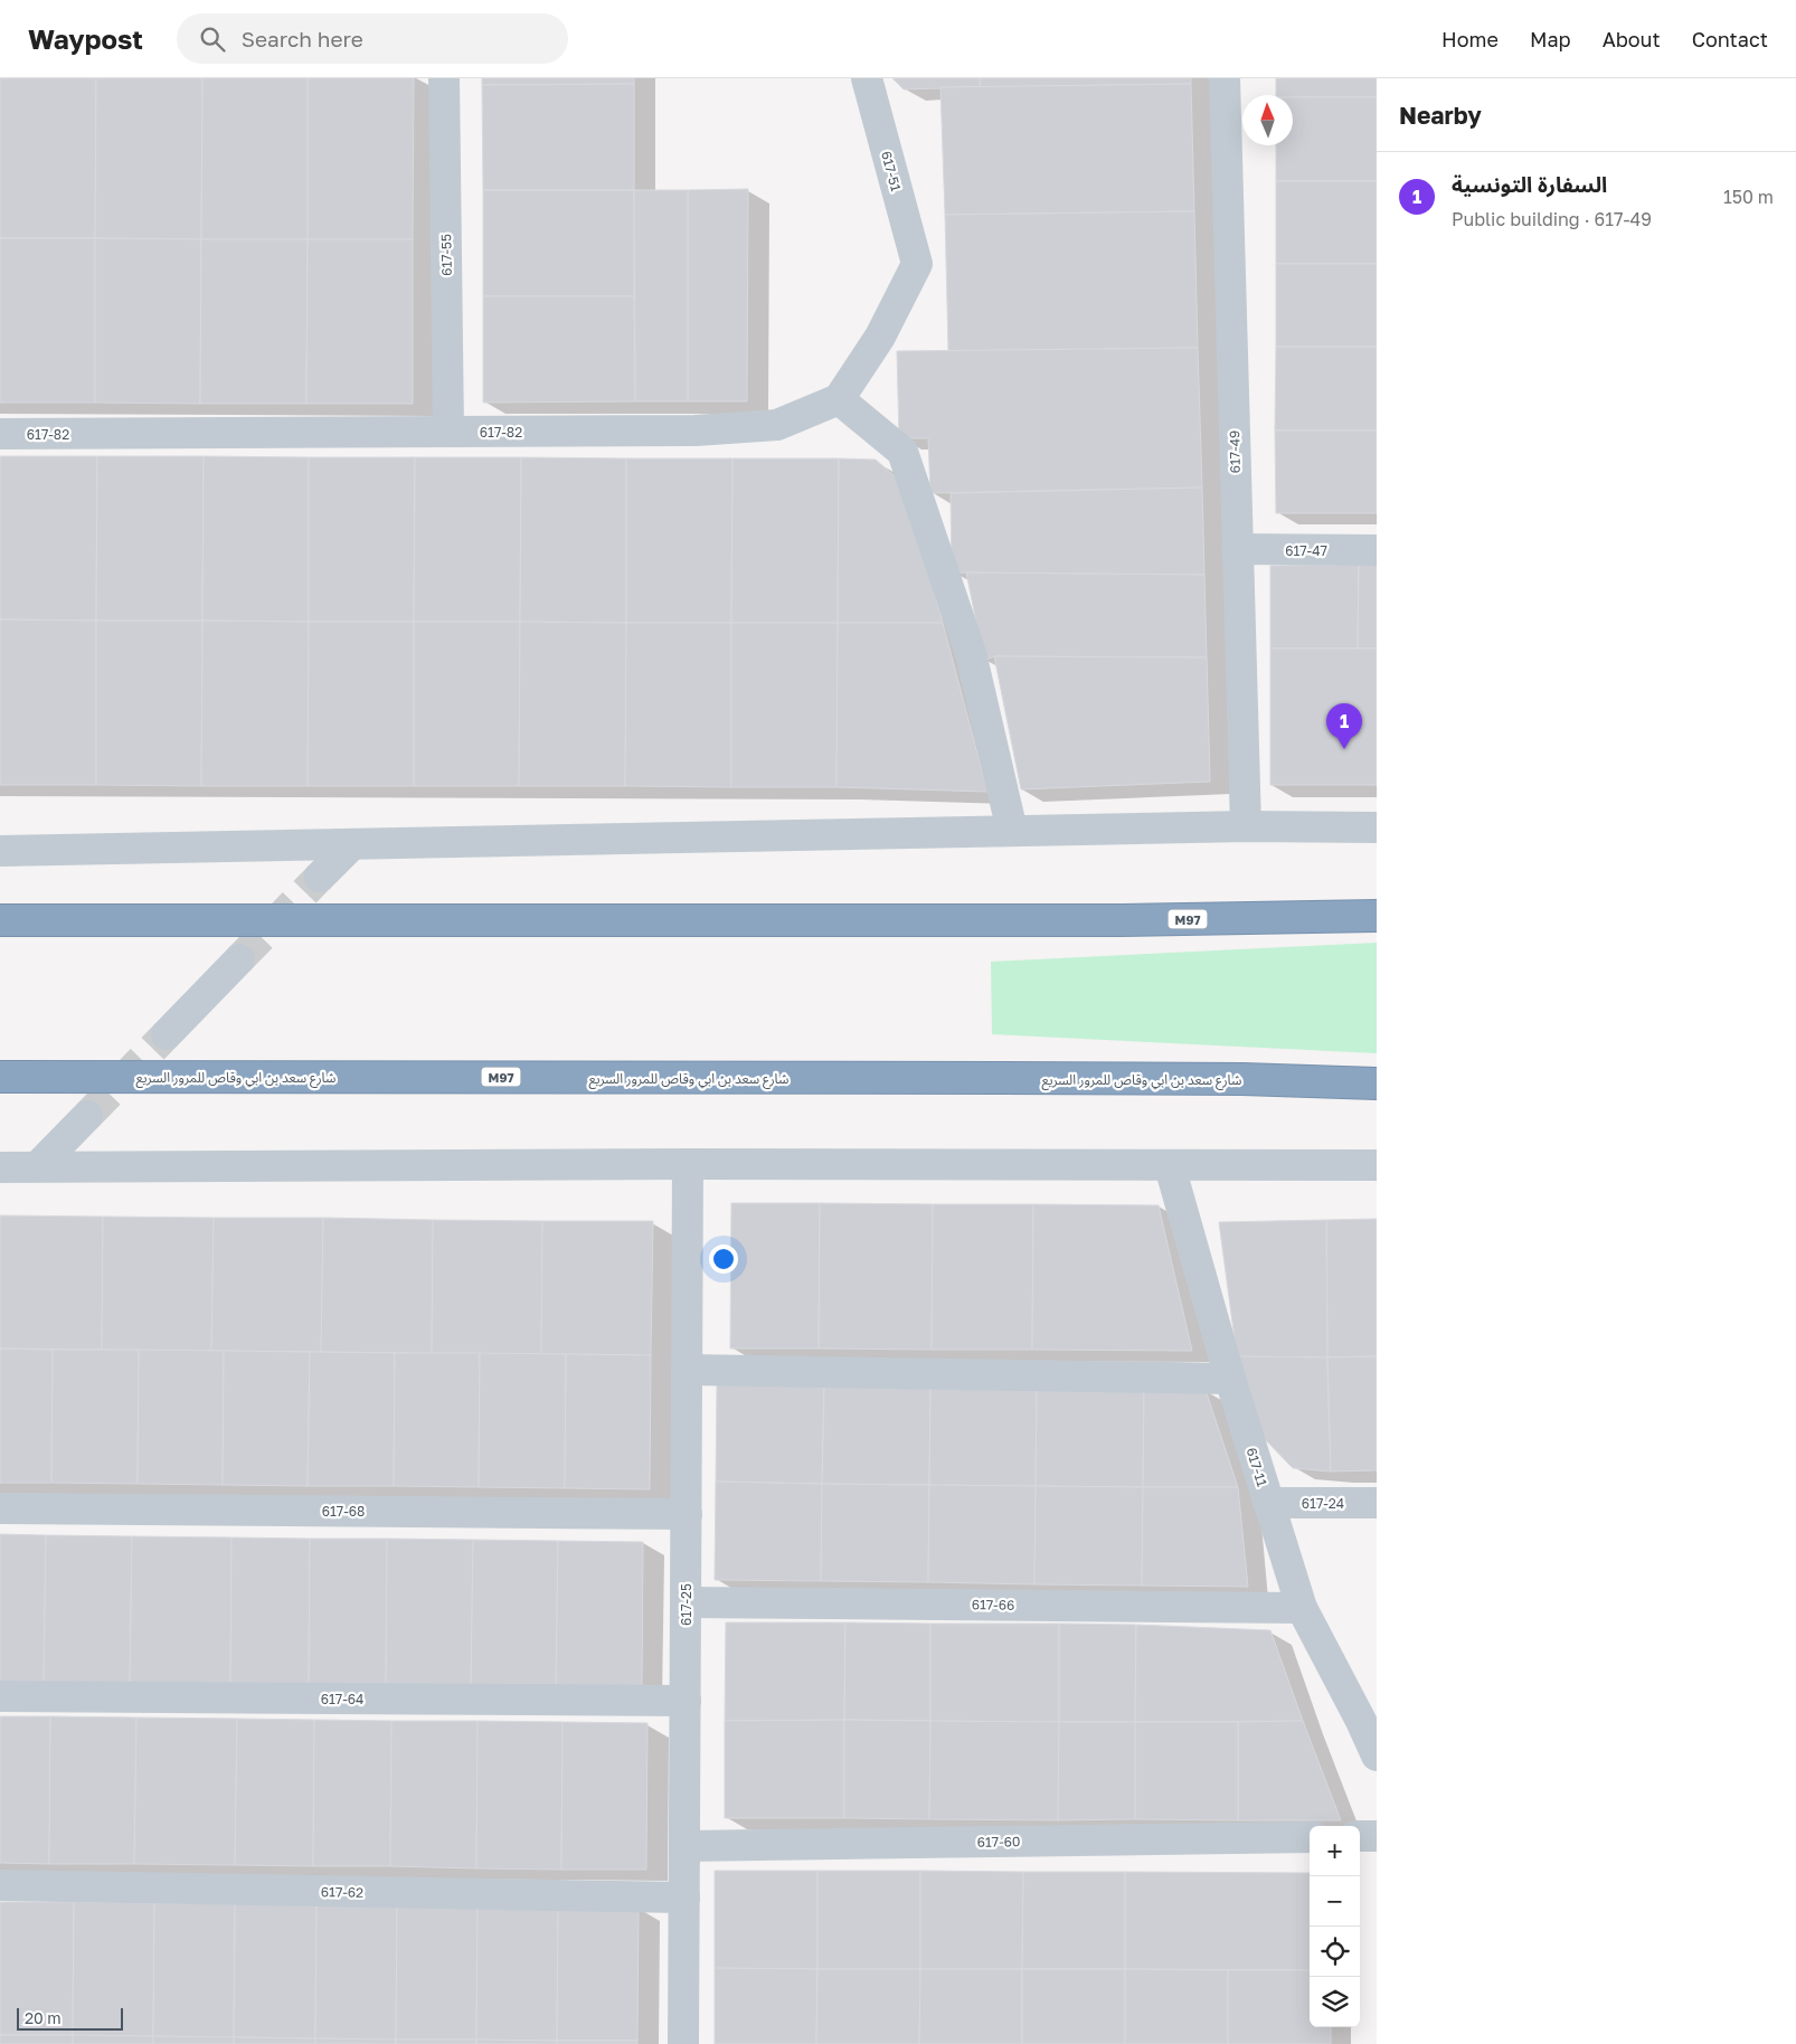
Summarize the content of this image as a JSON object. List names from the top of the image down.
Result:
{
  "streets": {
    "highway": ["M97", "شارع سعد بن ابي وقاص للمرور السريع"],
    "street": [
      "617-51",
      "617-55",
      "617-82",
      "617-49",
      "617-47",
      "617-11",
      "617-24",
      "617-68",
      "617-25",
      "617-66",
      "617-64",
      "617-60",
      "617-62"
    ]
  },
  "crossings": [
    ["617-51", "617-82"],
    ["617-55", "617-82"],
    ["617-49", "617-47"],
    ["617-11", "617-24"],
    ["617-11", "617-66"],
    ["617-68", "617-25"],
    ["617-25", "617-66"],
    ["617-25", "617-64"],
    ["617-25", "617-60"],
    ["617-25", "617-62"]
  ],
  "scale_bar": "20 m",
  "north": "top",
  "page": {
    "header": "Waypost",
    "search": "Search here",
    "nav": [
      "Home",
      "Map",
      "About",
      "Contact"
    ],
    "heading": "Nearby",
    "list": [
      {
        "mark": "1",
        "name": "السفارة التونسية",
        "note": "Public building · 617-49",
        "value": "150 m"
      }
    ],
    "pins": "1",
    "map_buttons": ["+", "−"],
    "scale": "20 m"
  }
}
